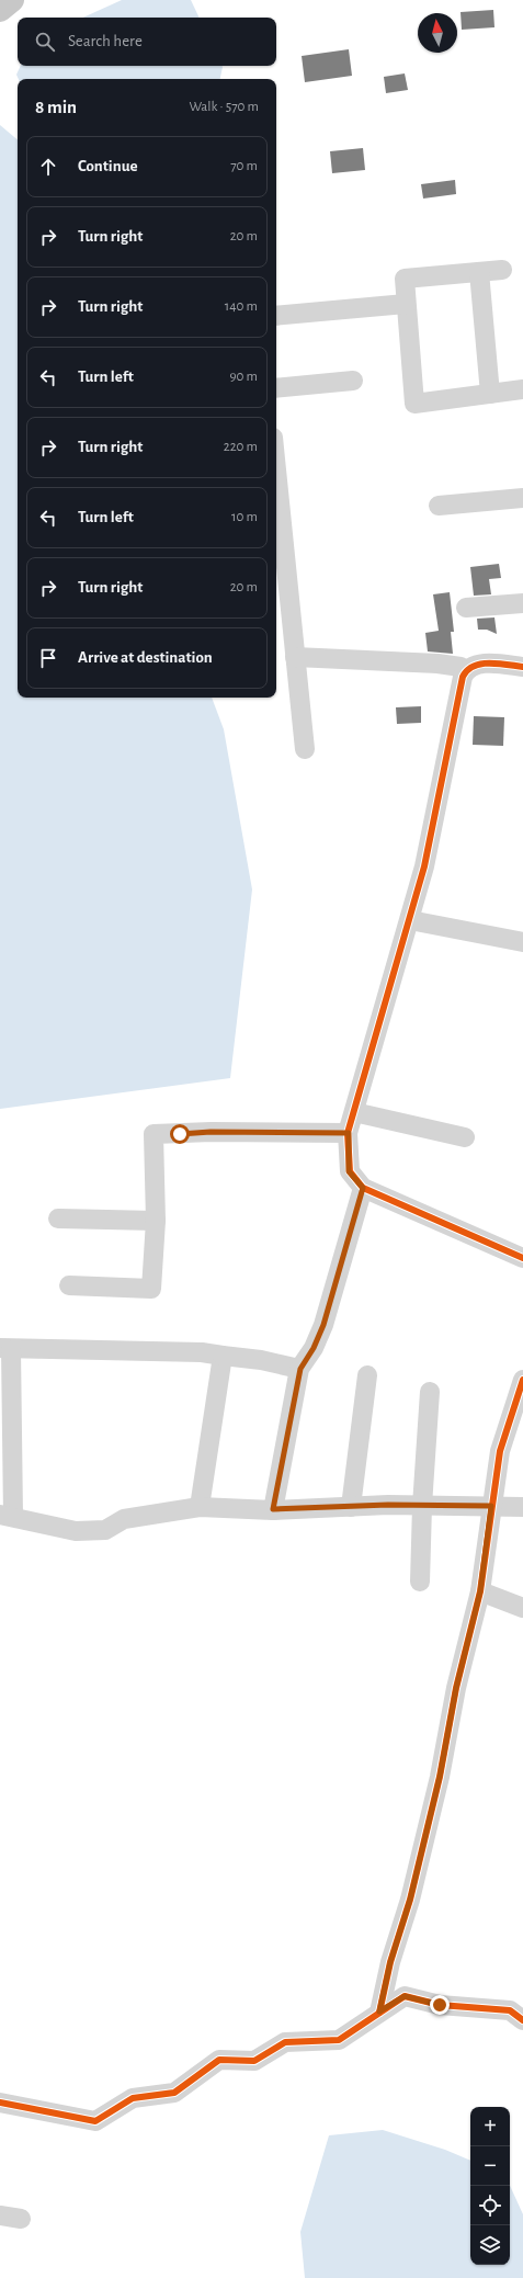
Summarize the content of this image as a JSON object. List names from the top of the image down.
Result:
{
  "north": "top",
  "page": {
    "search": "Search here",
    "heading": ["8 min", "Walk · 570 m"],
    "list": [
      ["Continue", "70 m"],
      ["Turn right", "20 m"],
      ["Turn right", "140 m"],
      ["Turn left", "90 m"],
      ["Turn right", "220 m"],
      ["Turn left", "10 m"],
      ["Turn right", "20 m"],
      "Arrive at destination"
    ],
    "map_buttons": ["+", "−"]
  }
}
